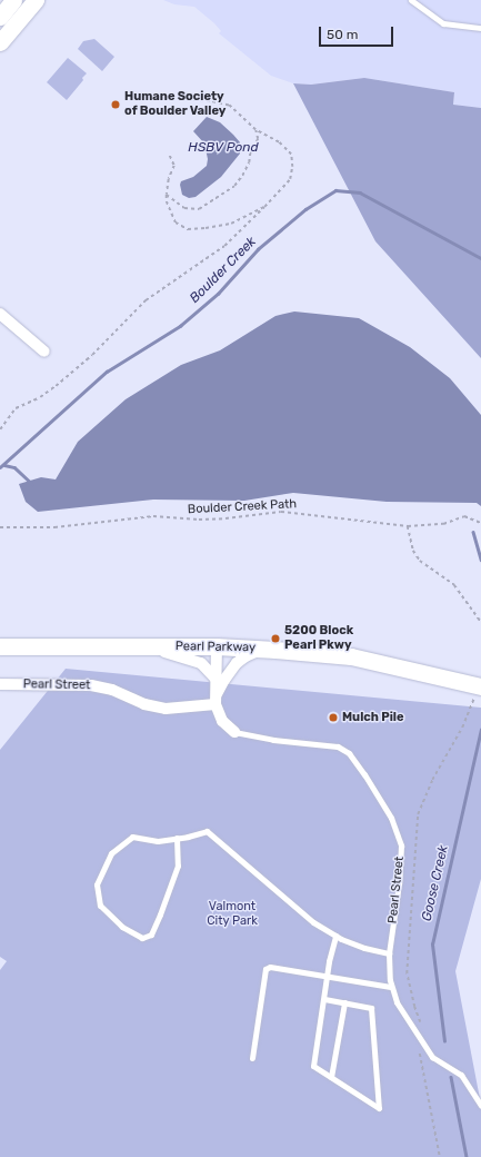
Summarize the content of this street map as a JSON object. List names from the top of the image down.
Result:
{
  "streets": {
    "main road": ["Pearl Parkway"],
    "street": ["Pearl Street"],
    "path": ["Boulder Creek Path"]
  },
  "crossings": [
    ["Pearl Parkway", "Pearl Street"]
  ],
  "water": ["HSBV Pond", "Boulder Creek", "Goose Creek"],
  "parks": ["Valmont City Park"],
  "places": ["Humane Society of Boulder Valley", "5200 Block Pearl Pkwy", "Mulch Pile"],
  "scale_bar": "50 m"
}
